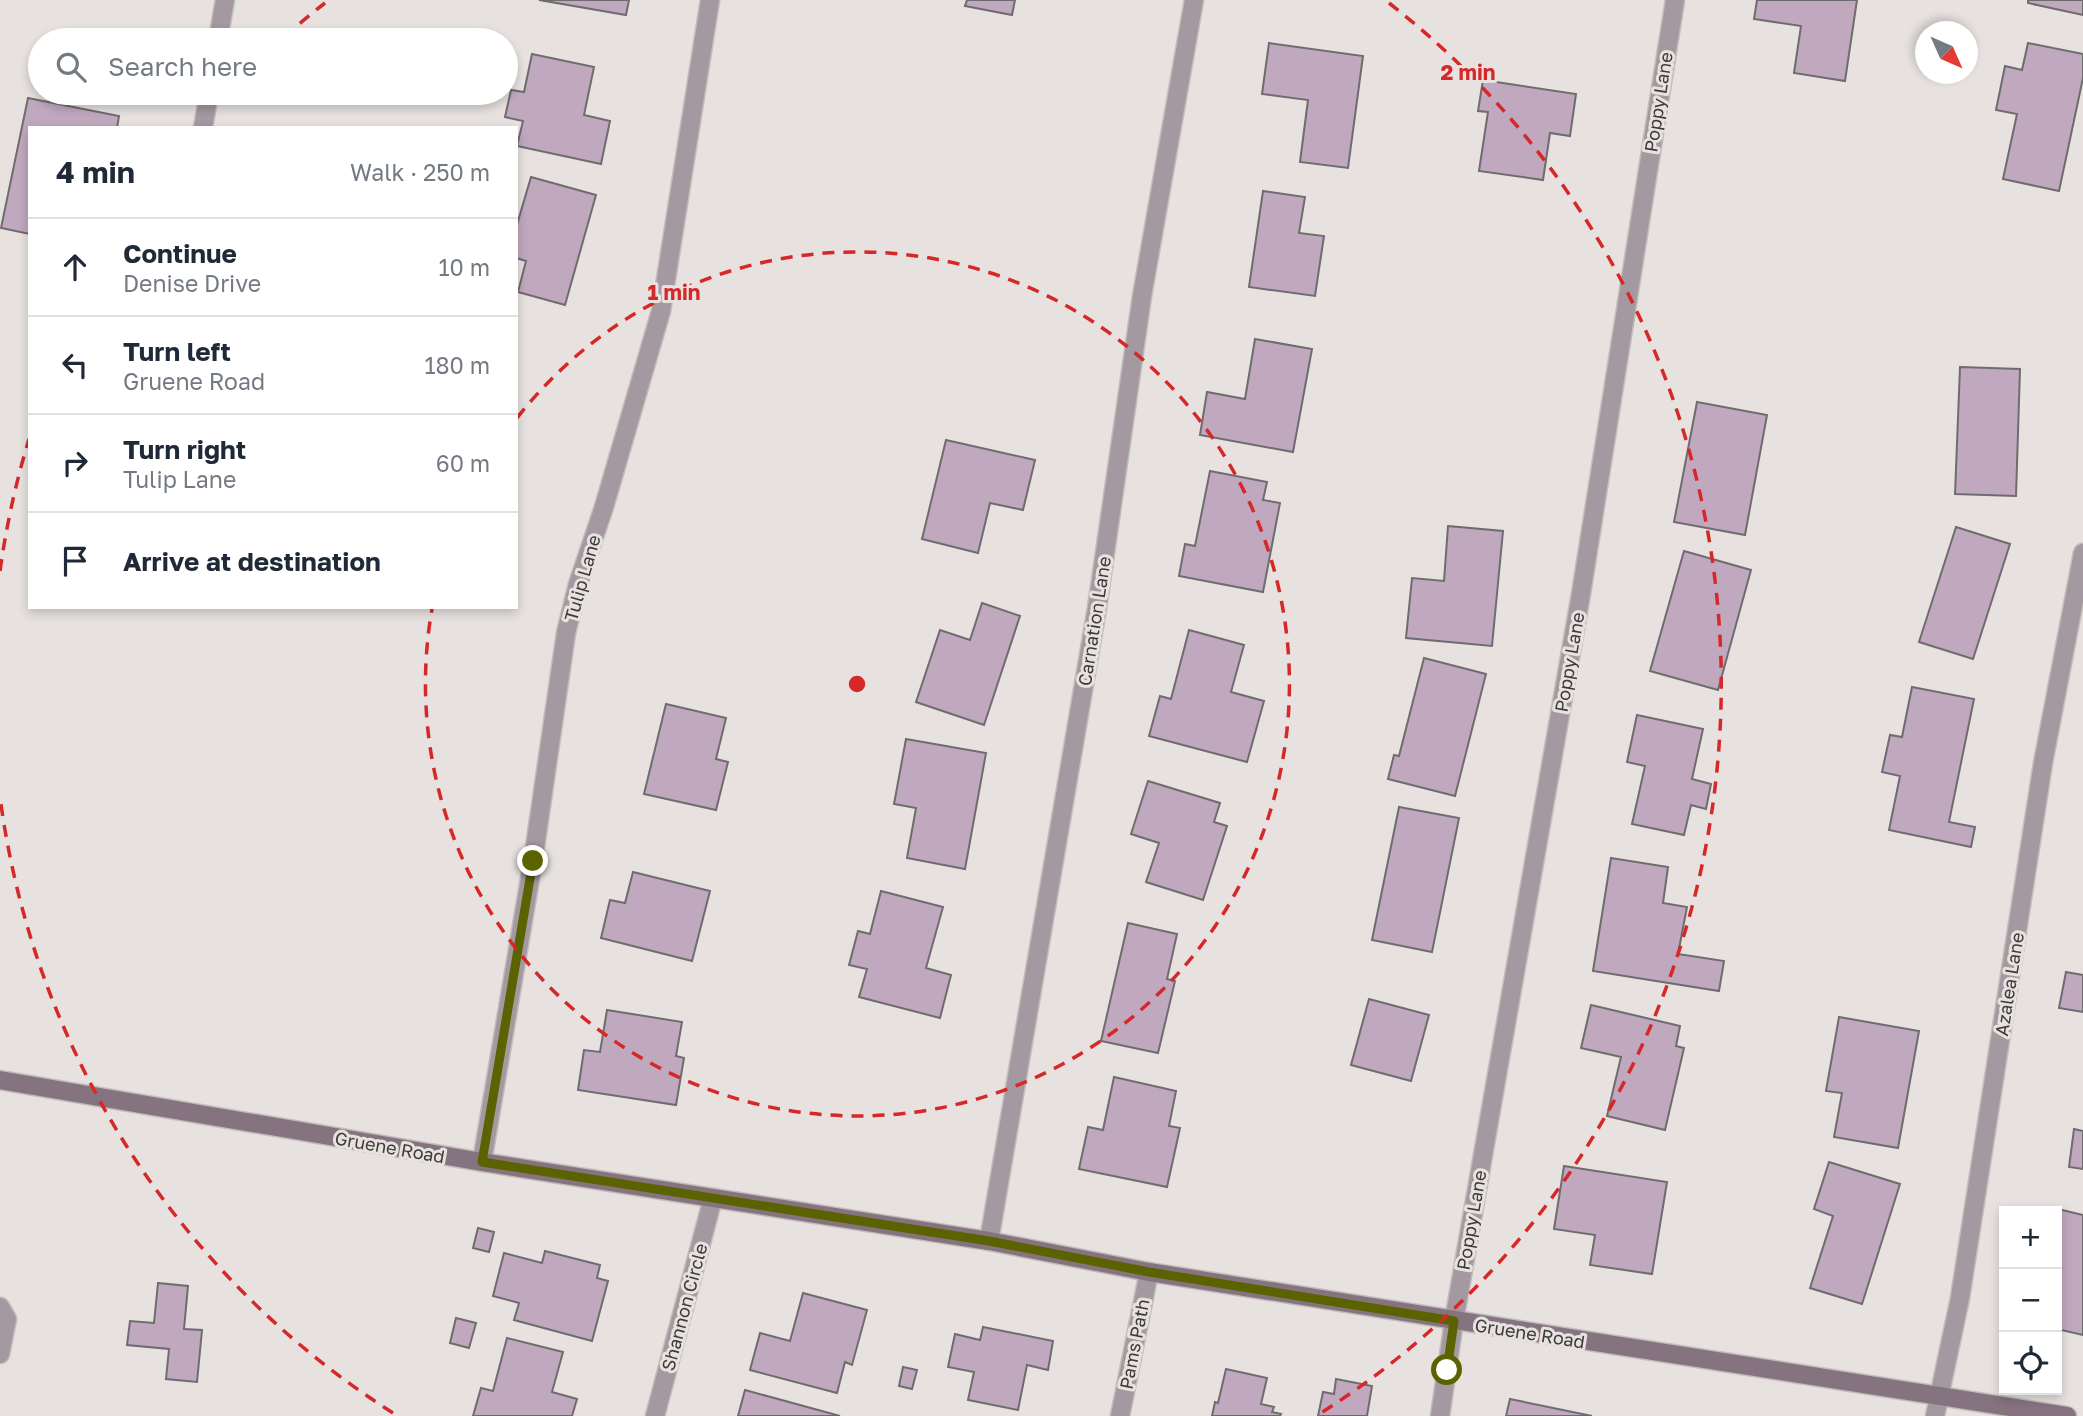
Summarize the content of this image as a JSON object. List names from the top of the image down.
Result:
{
  "streets": {
    "street": [
      "Poppy Lane",
      "Tulip Lane",
      "Carnation Lane",
      "Azalea Lane",
      "Gruene Road",
      "Shannon Circle",
      "Pams Path"
    ]
  },
  "crossings": [
    ["Poppy Lane", "Gruene Road"],
    ["Tulip Lane", "Gruene Road"],
    ["Carnation Lane", "Gruene Road"],
    ["Azalea Lane", "Gruene Road"],
    ["Gruene Road", "Shannon Circle"],
    ["Gruene Road", "Pams Path"]
  ],
  "north": "bottom right",
  "page": {
    "search": "Search here",
    "heading": ["4 min", "Walk · 250 m"],
    "list": [
      ["Continue", "Denise Drive", "10 m"],
      ["Turn left", "Gruene Road", "180 m"],
      ["Turn right", "Tulip Lane", "60 m"],
      "Arrive at destination"
    ],
    "map_buttons": ["+", "−"]
  },
  "rings": ["2 min", "1 min"]
}
